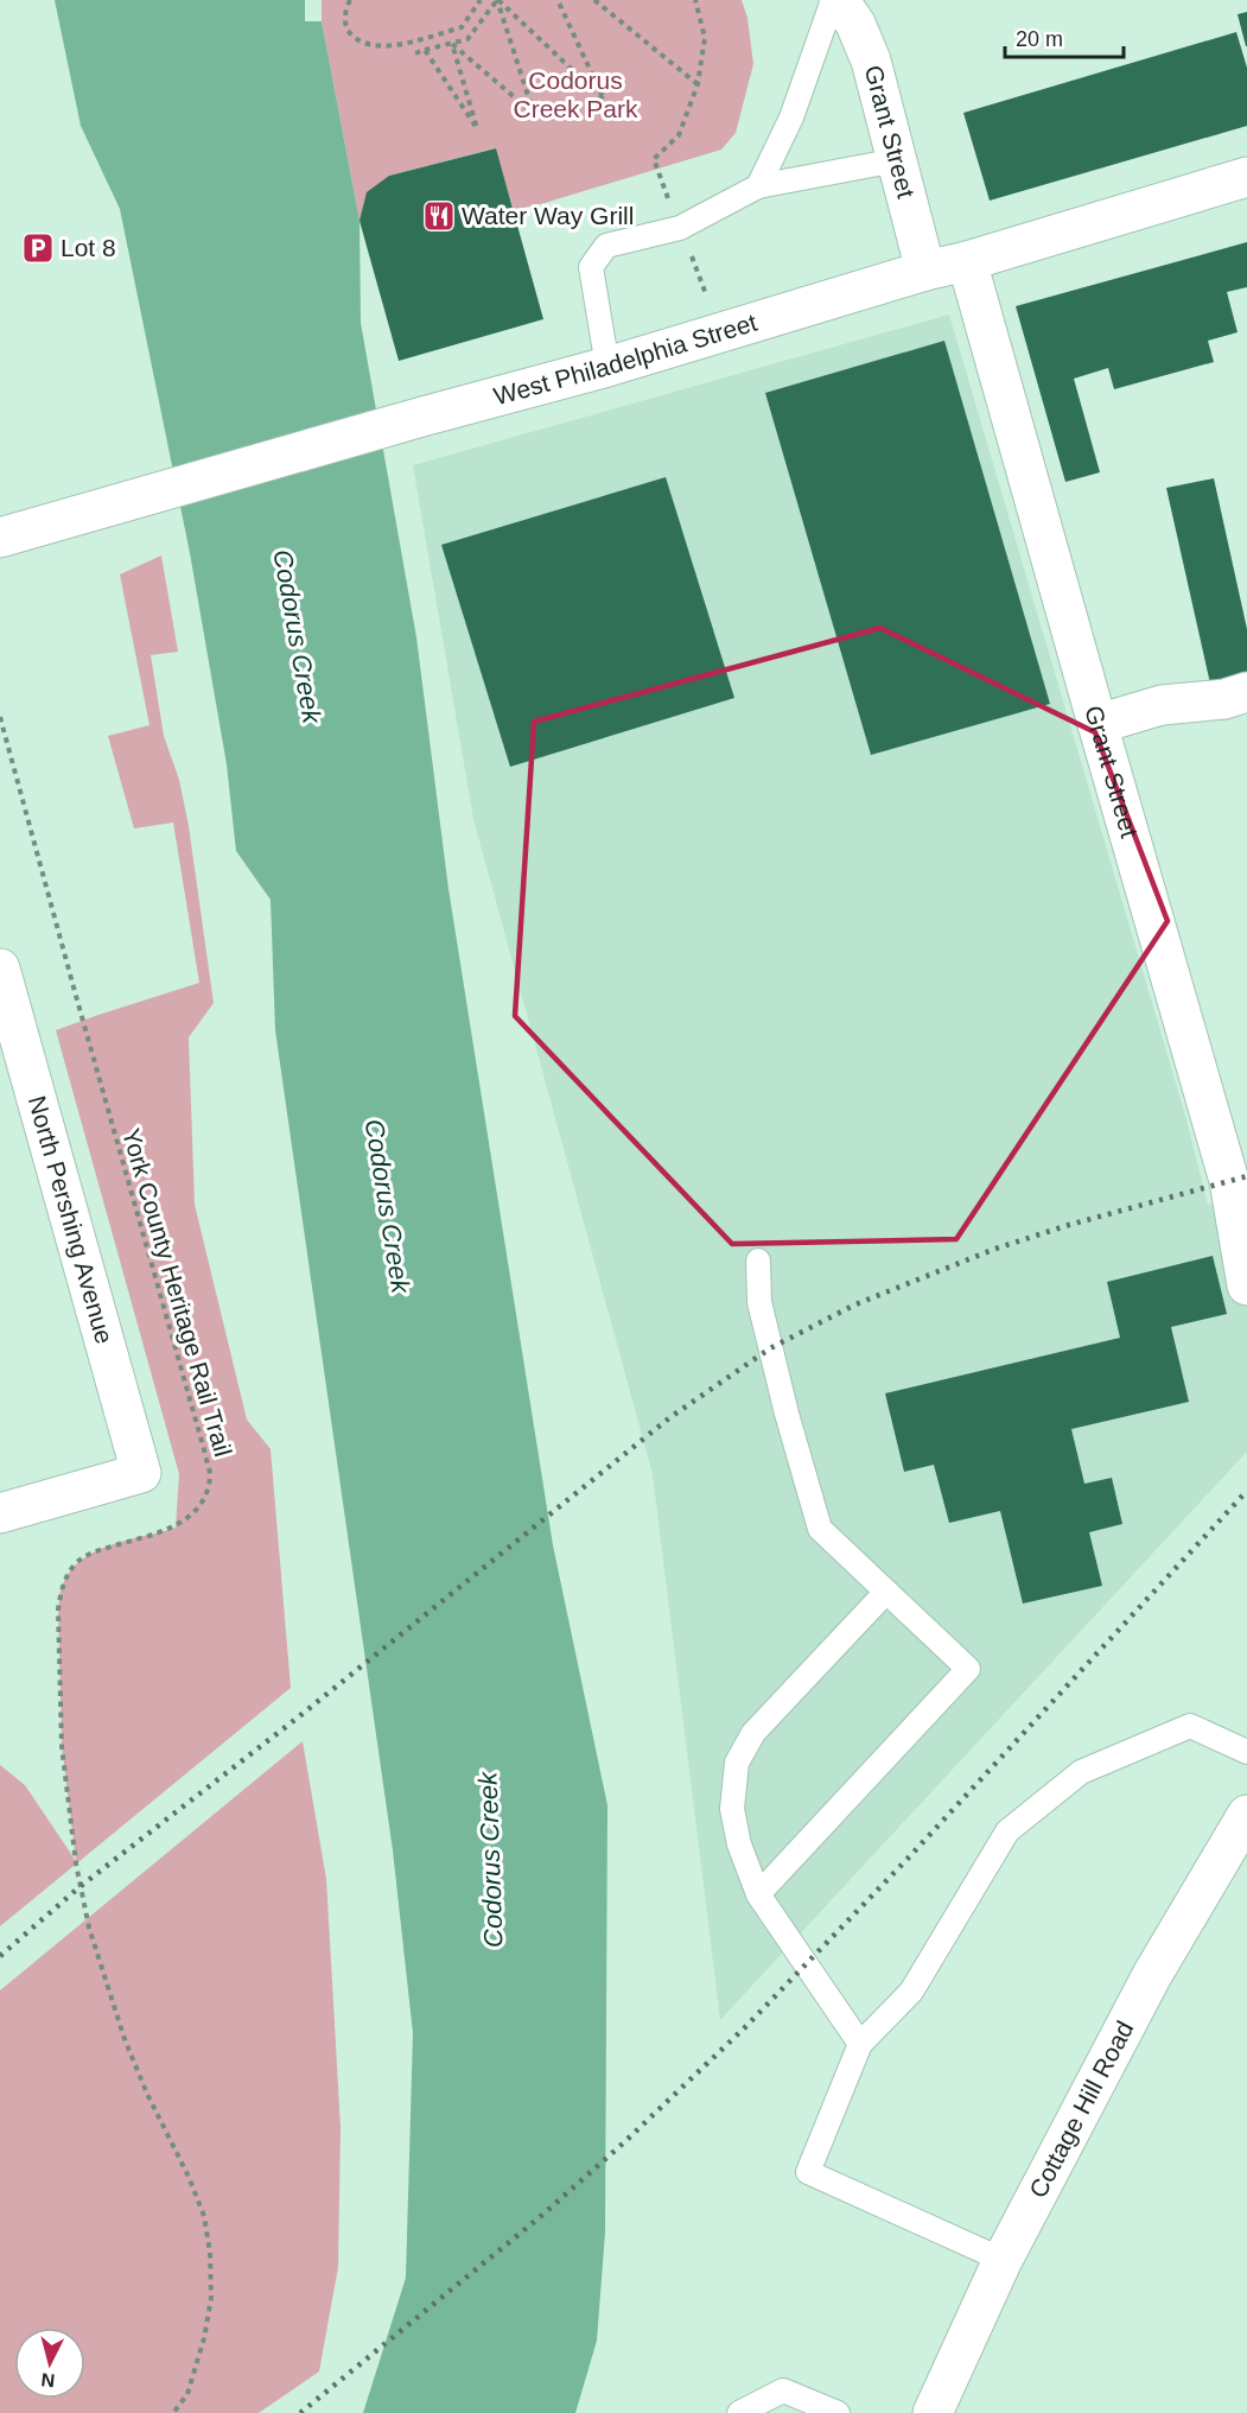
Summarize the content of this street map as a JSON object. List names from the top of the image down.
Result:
{
  "streets": {
    "street": [
      "Grant Street",
      "West Philadelphia Street",
      "North Pershing Avenue",
      "Cottage Hill Road"
    ],
    "path": ["York County Heritage Rail Trail"]
  },
  "crossings": [
    ["Grant Street", "West Philadelphia Street"]
  ],
  "water": ["Codorus Creek"],
  "parks": ["Codorus Creek Park"],
  "places": {
    "restaurant": ["Water Way Grill"],
    "parking": ["Lot 8"]
  },
  "scale_bar": "20 m",
  "north": "bottom"
}
